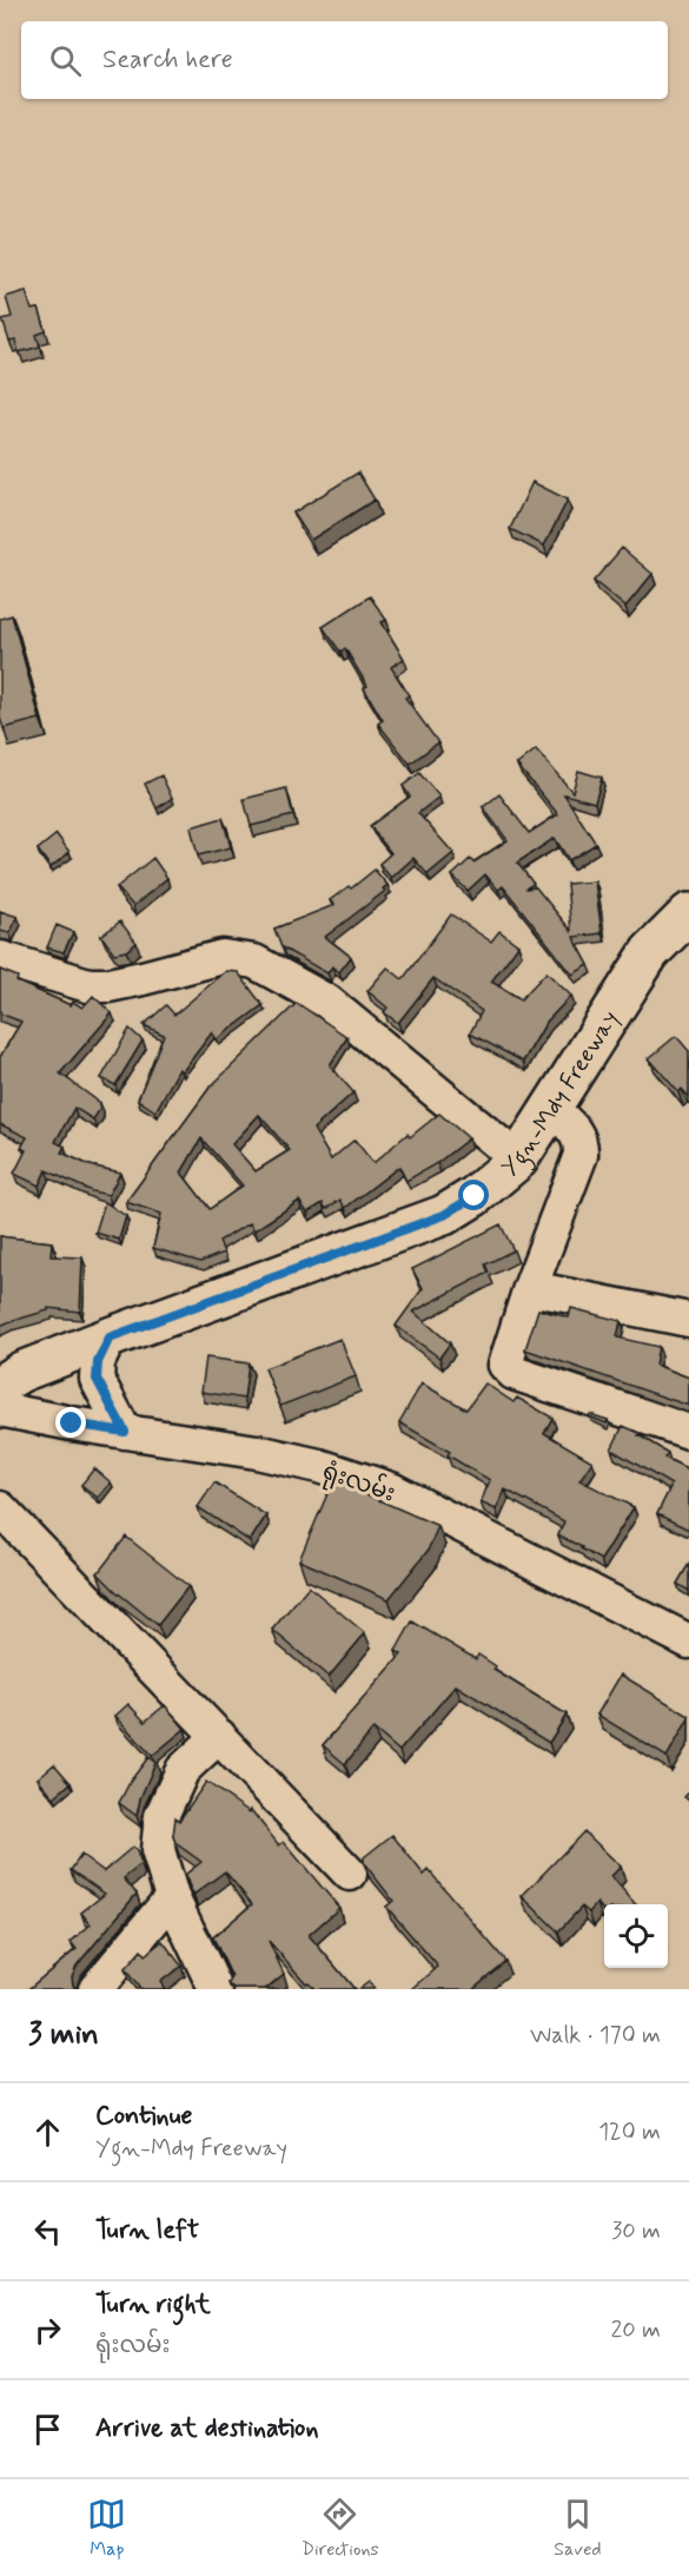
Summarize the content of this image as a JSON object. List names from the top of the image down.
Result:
{
  "streets": {
    "main road": ["Ygn-Mdy Freeway"],
    "street": ["ရုံးလမ်း"]
  },
  "page": {
    "search": "Search here",
    "heading": ["3 min", "Walk · 170 m"],
    "list": [
      ["Continue", "Ygn-Mdy Freeway", "120 m"],
      ["Turn left", "30 m"],
      ["Turn right", "ရုံးလမ်း", "20 m"],
      "Arrive at destination"
    ],
    "nav": ["Map", "Directions", "Saved"]
  }
}
